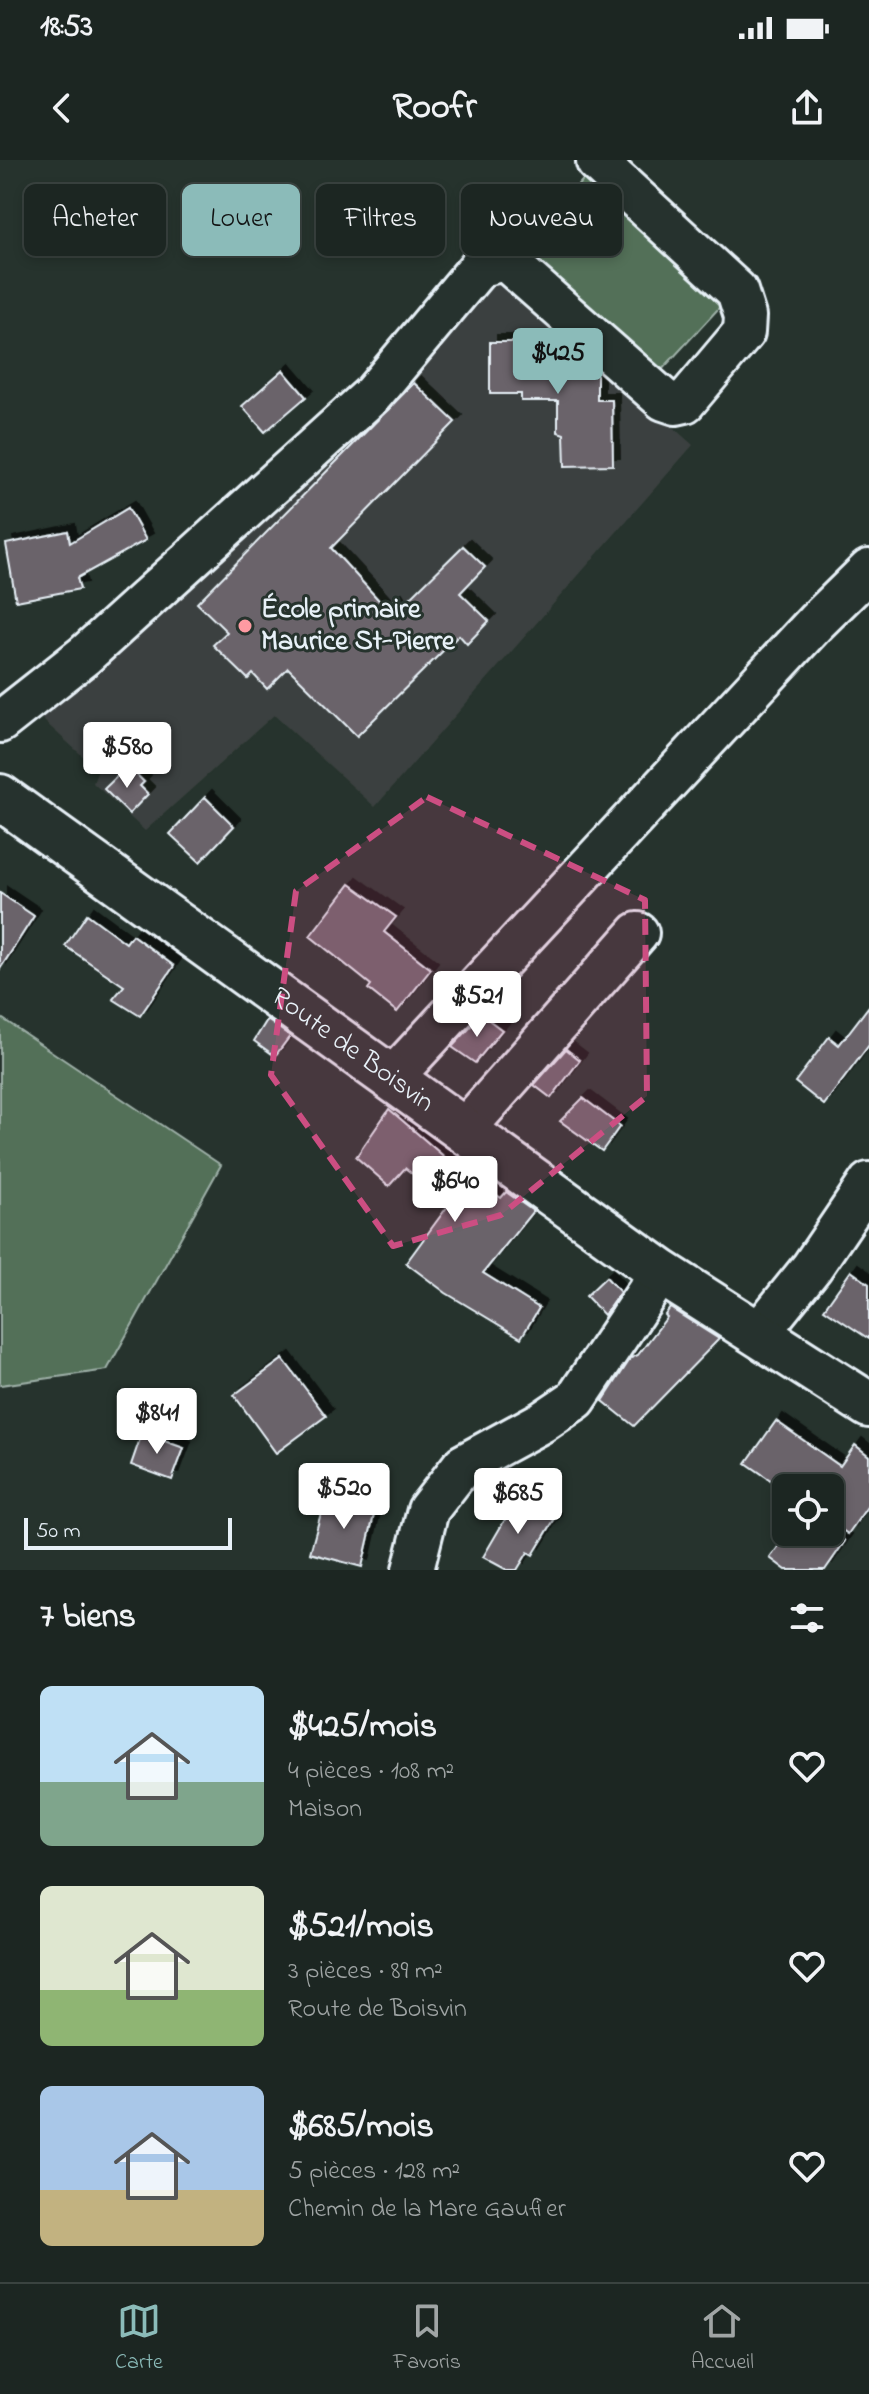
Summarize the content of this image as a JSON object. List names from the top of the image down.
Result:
{
  "streets": {
    "main road": ["Route de Boisvin"]
  },
  "places": ["École primaire Maurice St-Pierre"],
  "scale_bar": "50 m",
  "page": {
    "status": "18:53",
    "header": "Roofr",
    "chip": [
      "Acheter",
      "Louer",
      "Filtres",
      "Nouveau"
    ],
    "price": [
      "$425",
      "$580",
      "$521",
      "$640",
      "$841",
      "$520",
      "$685"
    ],
    "scale": "50 m",
    "heading": "7 biens",
    "list": [
      {
        "name": "$425/mois",
        "note": "4 pièces · 108 m² · Maison"
      },
      {
        "name": "$521/mois",
        "note": "3 pièces · 89 m² · Route de Boisvin"
      },
      {
        "name": "$685/mois",
        "note": "5 pièces · 128 m² · Chemin de la Mare Gaufier"
      }
    ],
    "tabs": ["Carte", "Favoris", "Accueil"]
  }
}
